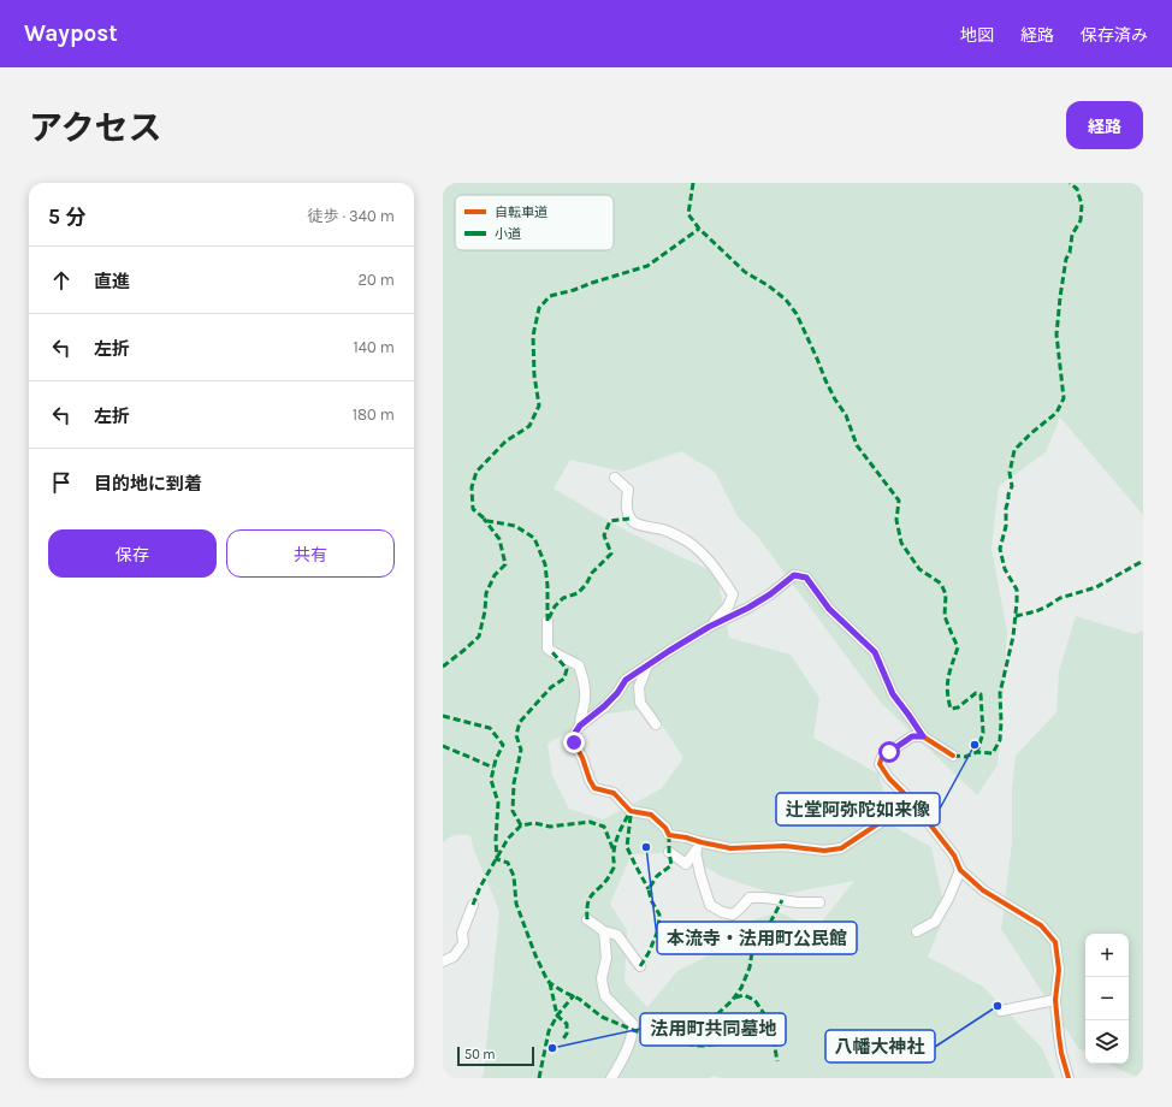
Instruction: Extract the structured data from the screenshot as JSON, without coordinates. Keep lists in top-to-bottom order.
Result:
{
  "places": [
    "辻堂阿弥陀如来像",
    "本流寺・法用町公民館",
    "八幡大神社",
    "法用町共同墓地"
  ],
  "legend": ["自転車道", "小道"],
  "scale_bar": "50 m",
  "page": {
    "header": "Waypost",
    "nav": ["地図", "経路", "保存済み"],
    "title": "アクセス",
    "buttons": [
      "経路",
      ["保存", "共有"]
    ],
    "heading": ["5 分", "徒歩 · 340 m"],
    "list": [
      ["直進", "20 m"],
      ["左折", "140 m"],
      ["左折", "180 m"],
      "目的地に到着"
    ],
    "map_buttons": ["+", "−"],
    "scale": "50 m"
  }
}
